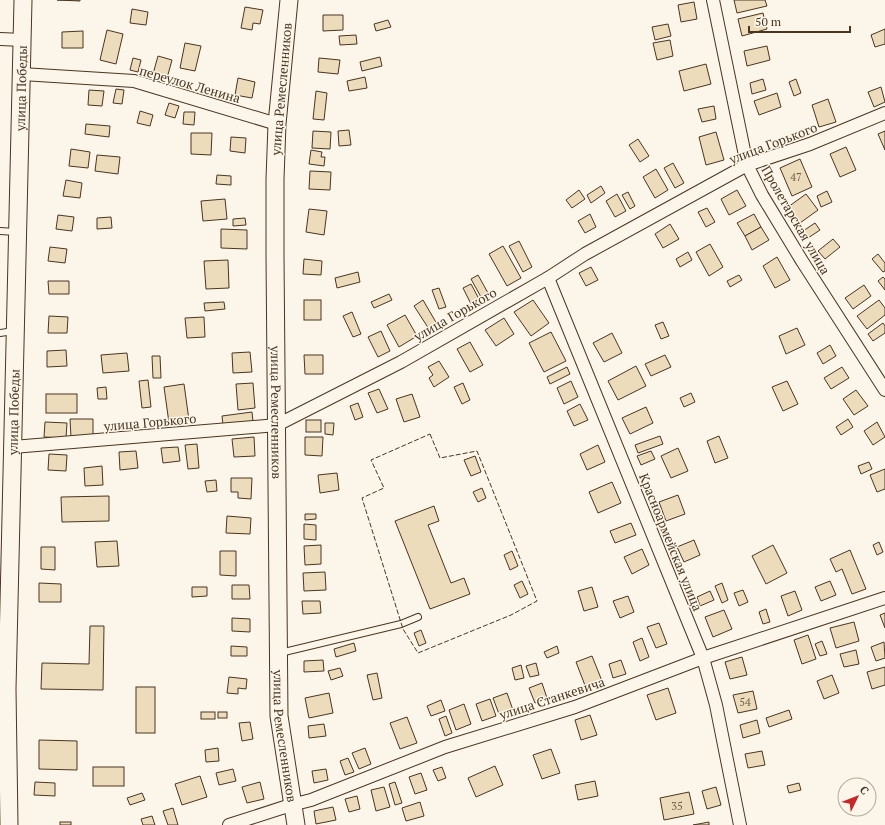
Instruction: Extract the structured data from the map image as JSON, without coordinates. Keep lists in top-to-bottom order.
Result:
{
  "streets": {
    "street": [
      "переулок Ленина",
      "улица Победы",
      "улица Ремесленников",
      "улица Горького",
      "Пролетарская улица",
      "Красноармейская улица",
      "улица Станкевича"
    ]
  },
  "crossings": [
    ["переулок Ленина", "улица Победы"],
    ["переулок Ленина", "улица Ремесленников"],
    ["улица Победы", "улица Горького"],
    ["улица Ремесленников", "улица Горького"],
    ["улица Ремесленников", "улица Станкевича"],
    ["улица Горького", "Пролетарская улица"],
    ["улица Горького", "Красноармейская улица"],
    ["Красноармейская улица", "улица Станкевича"]
  ],
  "house_numbers": ["47", "54", "35"],
  "scale_bar": "50 m",
  "north": "top right"
}
